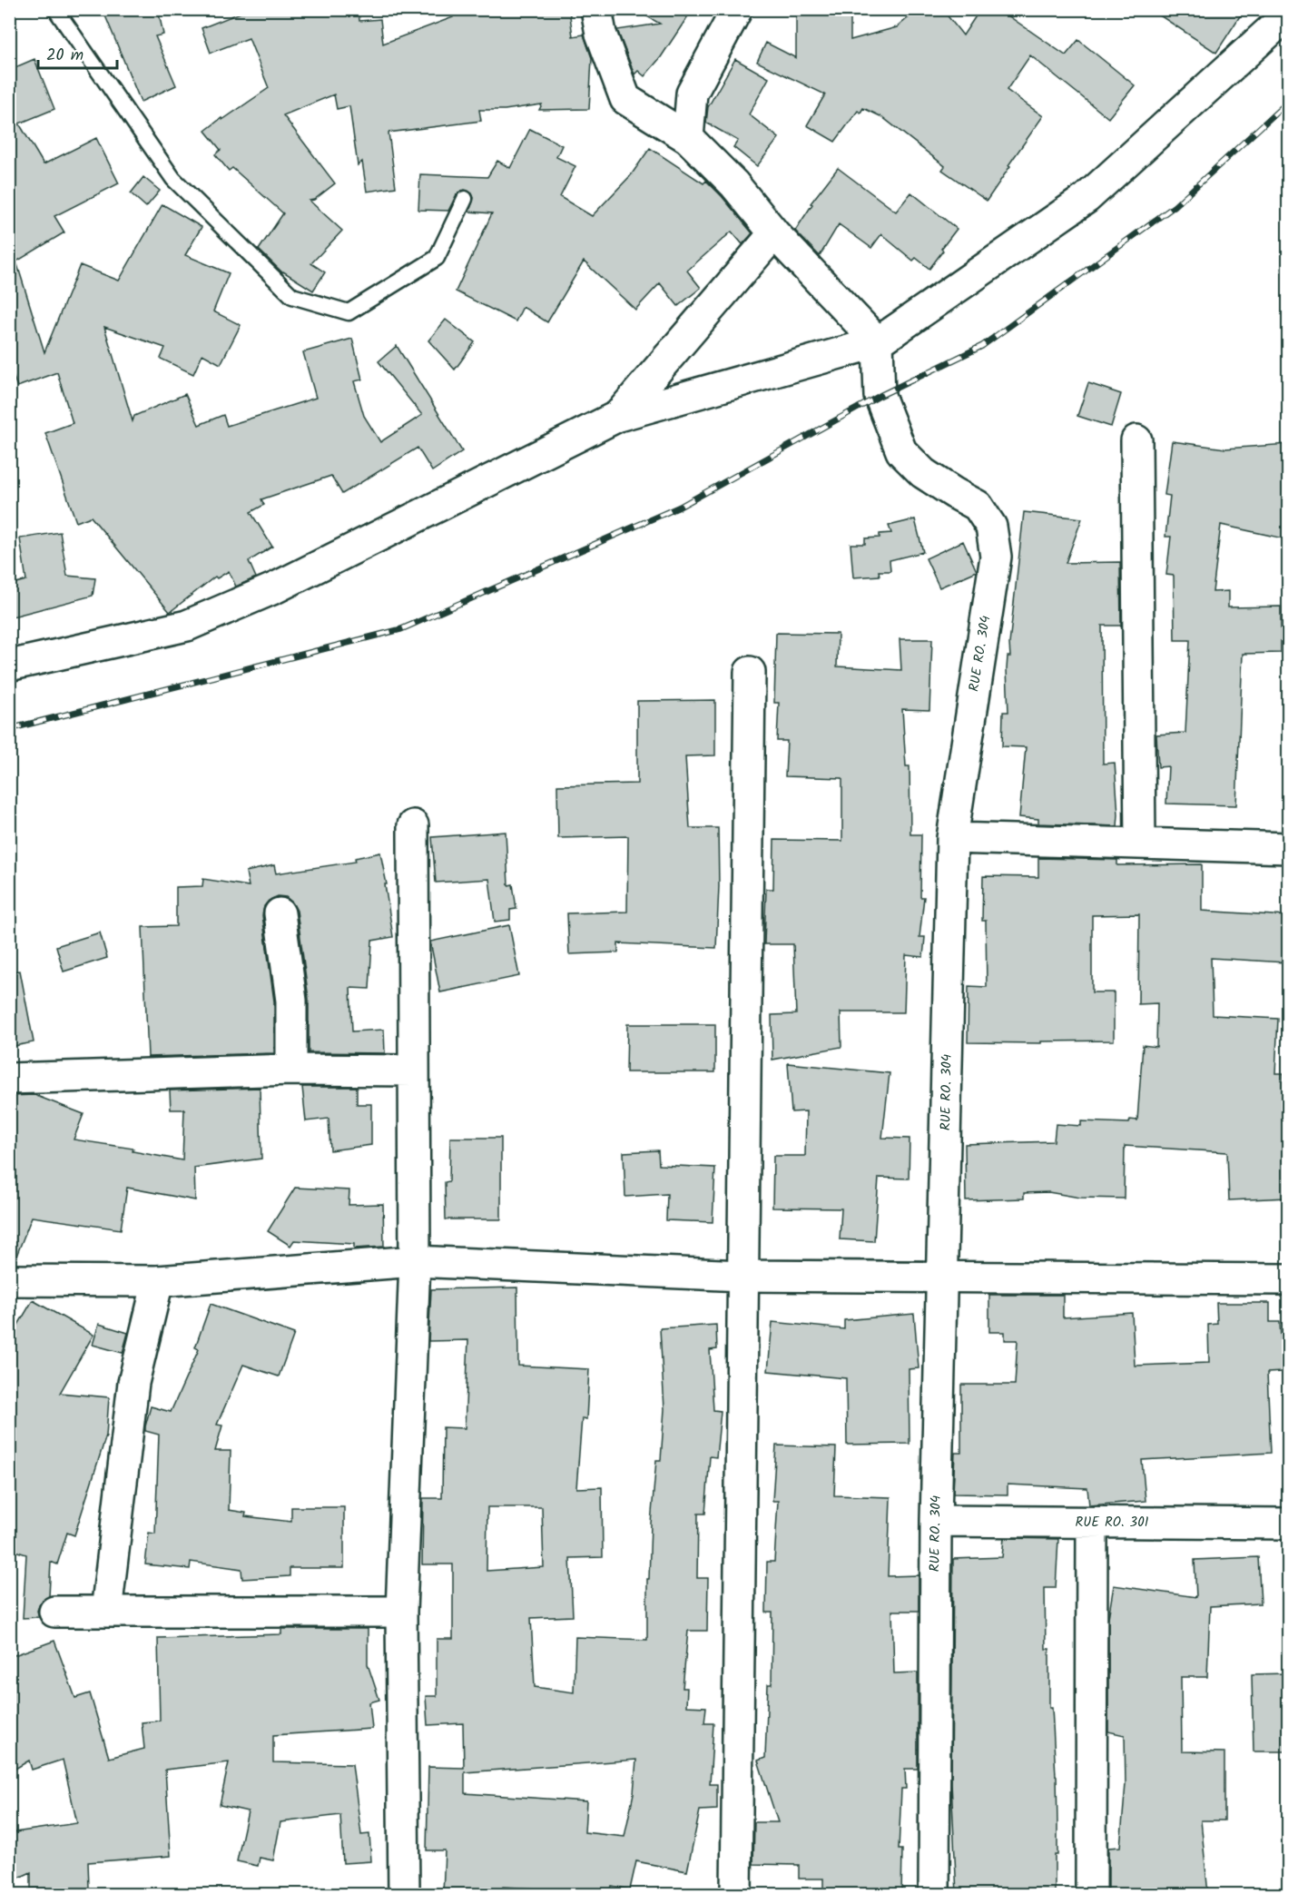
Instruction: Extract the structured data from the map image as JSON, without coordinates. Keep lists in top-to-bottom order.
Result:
{
  "streets": {
    "street": ["RUE RO. 304", "RUE RO. 301"]
  },
  "crossings": [
    ["RUE RO. 304", "RUE RO. 301"]
  ],
  "scale_bar": "20 m"
}
